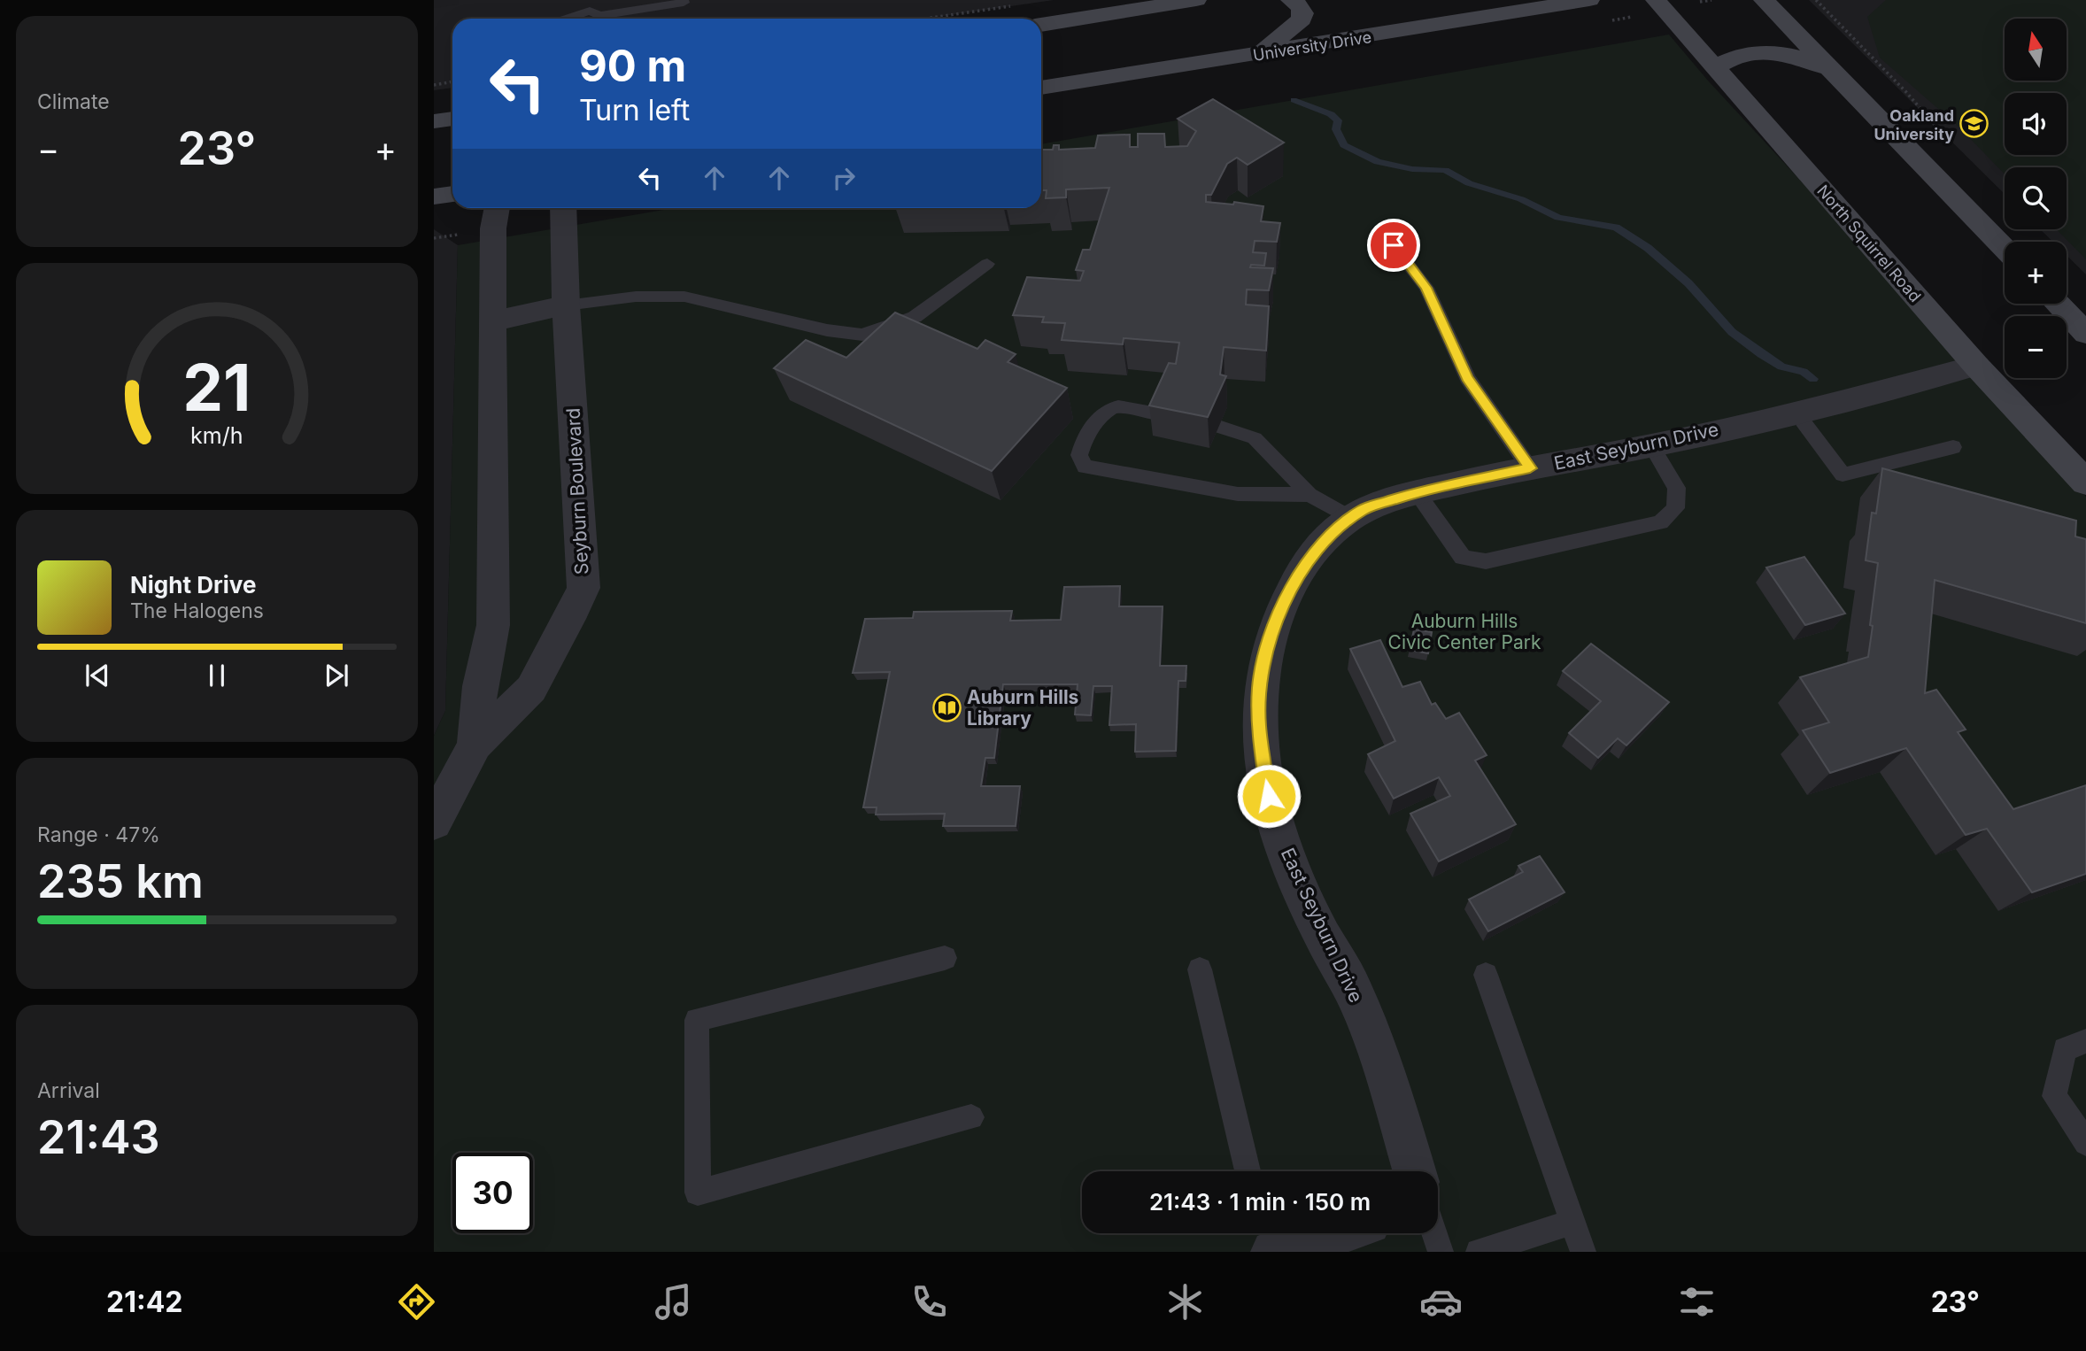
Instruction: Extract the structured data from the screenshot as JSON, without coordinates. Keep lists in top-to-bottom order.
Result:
{
  "streets": {
    "main road": ["University Drive", "North Squirrel Road"],
    "street": ["East Seyburn Drive", "Seyburn Boulevard"]
  },
  "crossings": [
    ["North Squirrel Road", "East Seyburn Drive"]
  ],
  "parks": ["Auburn Hills Civic Center Park"],
  "places": {
    "school or university": ["Oakland University"],
    "library": ["Auburn Hills Library"]
  },
  "north": "top",
  "page": {
    "tile": [
      "Climate",
      ["Range · 47%", "235 km"],
      ["Arrival", "21:43"]
    ],
    "map_buttons": ["+", "−"],
    "turn": ["90 m", "Turn left"],
    "heat": ["−", "23°", "+"],
    "song": ["Night Drive", "The Halogens"],
    "limit": "30",
    "trip": "21:43 · 1 min · 150 m",
    "tabs": ["21:42", "23°"],
    "gauge": ["21", "km/h"]
  }
}
